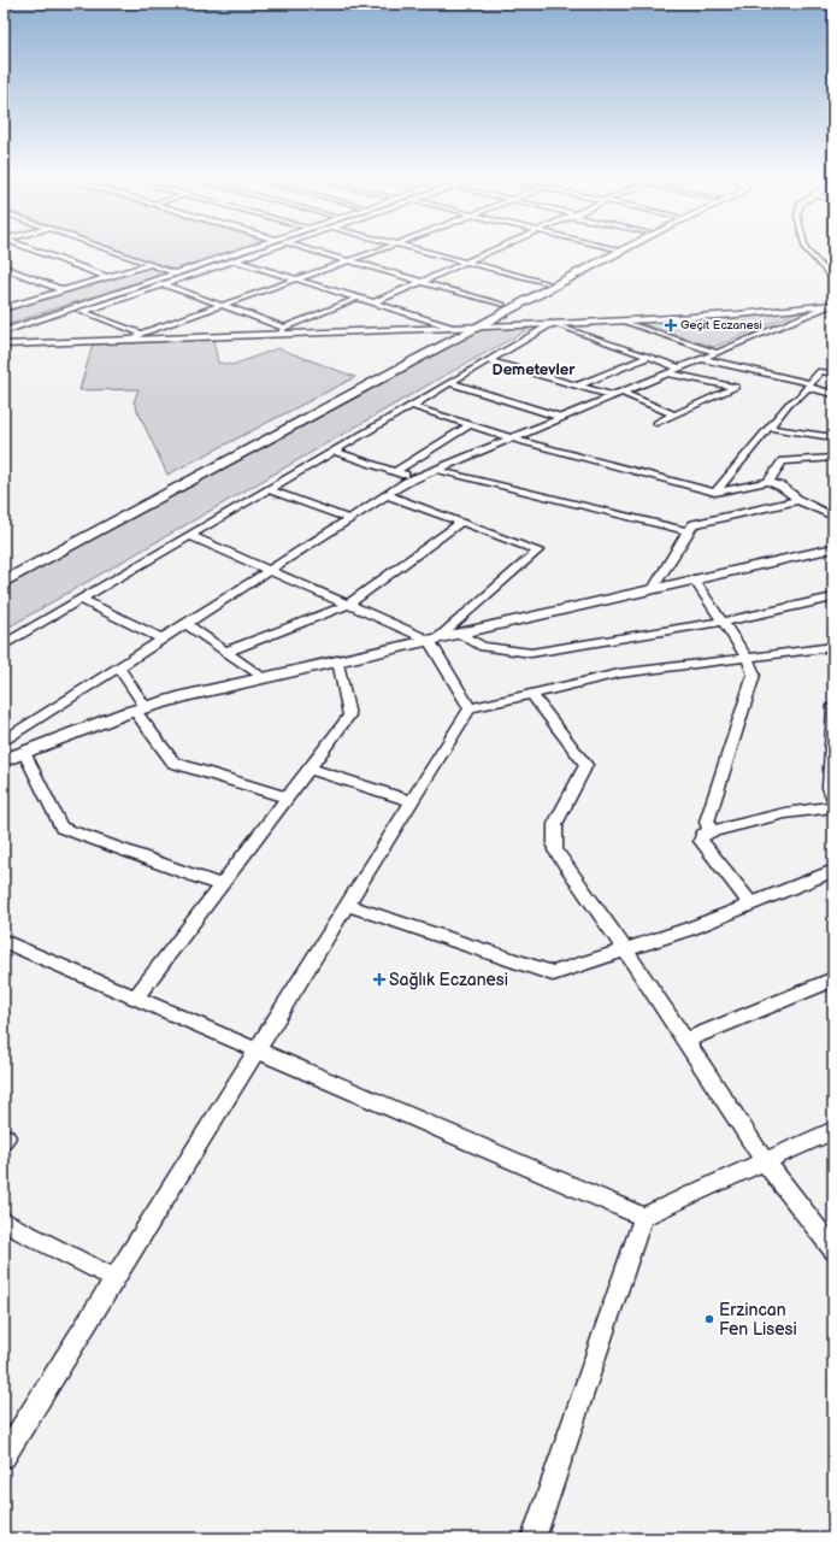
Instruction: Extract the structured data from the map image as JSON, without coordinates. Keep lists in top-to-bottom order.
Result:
{
  "districts": ["Demetevler"],
  "places": {
    "health": ["Geçit Eczanesi", "Sağlık Eczanesi"],
    "other": ["Erzincan Fen Lisesi"]
  }
}
